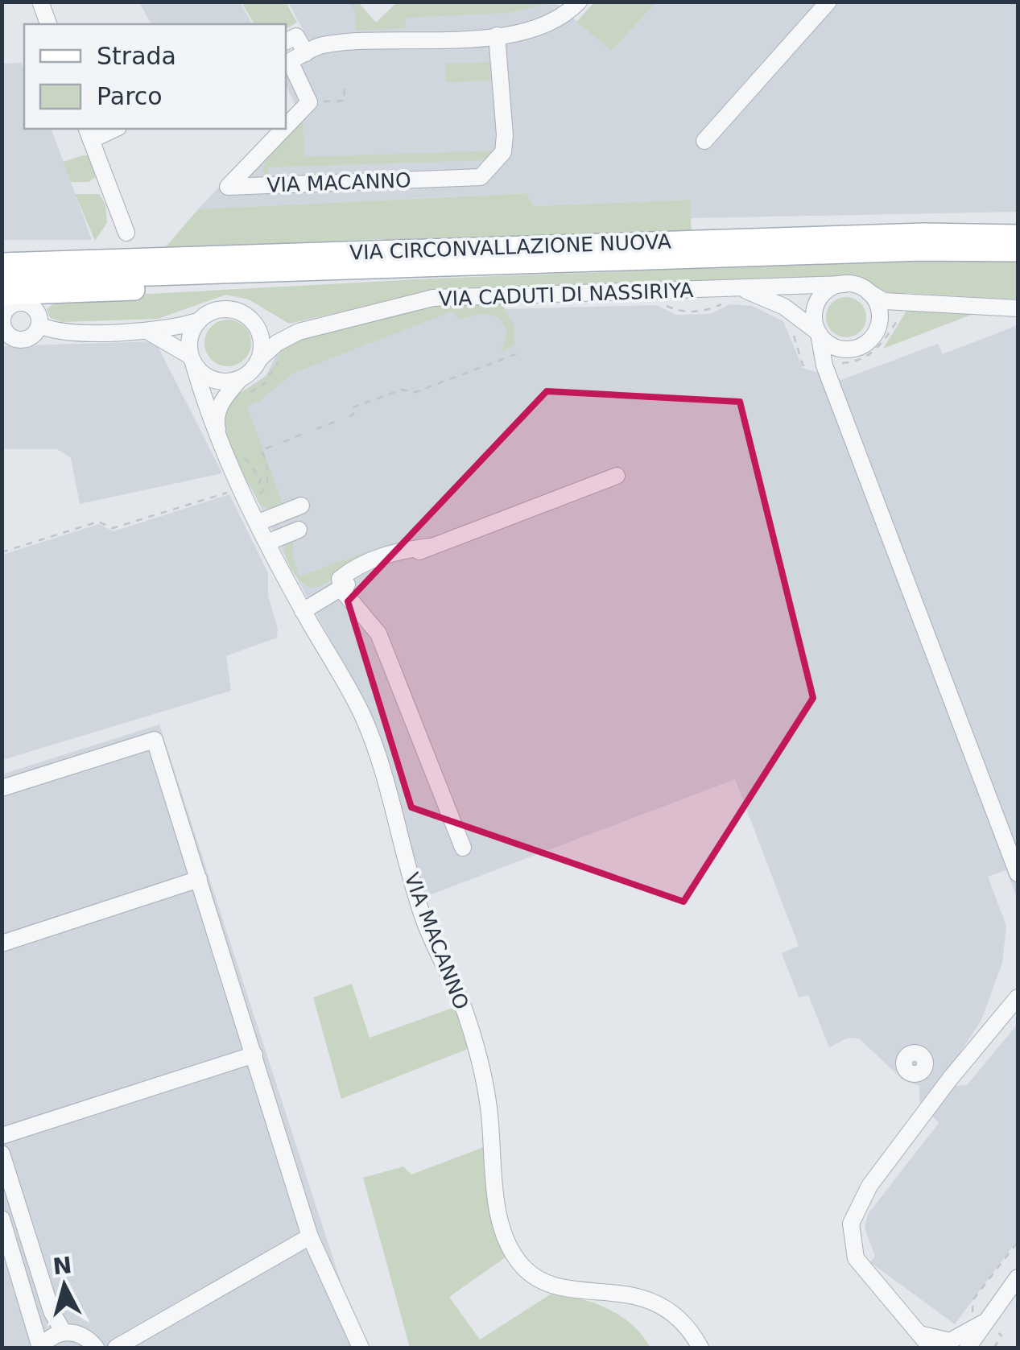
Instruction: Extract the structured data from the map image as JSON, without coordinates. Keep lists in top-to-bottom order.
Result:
{
  "streets": {
    "main road": ["VIA CIRCONVALLAZIONE NUOVA"],
    "street": ["VIA MACANNO", "VIA CADUTI DI NASSIRIYA"]
  },
  "crossings": [
    ["VIA MACANNO", "VIA CADUTI DI NASSIRIYA"]
  ],
  "legend": ["Strada", "Parco"],
  "north": "top"
}
